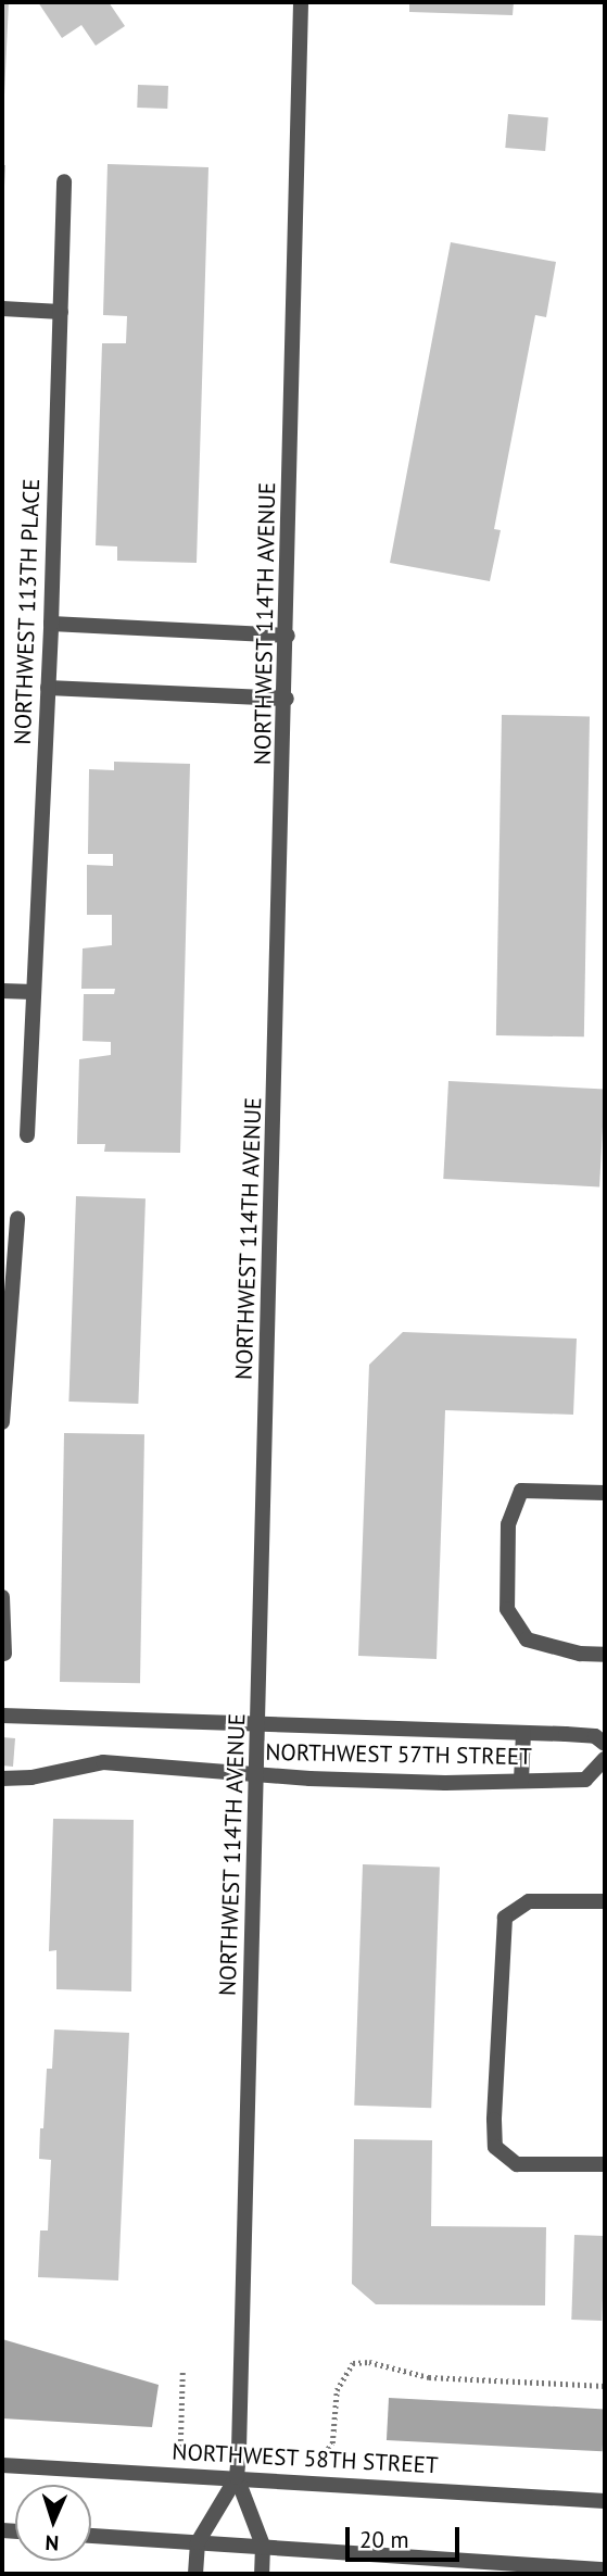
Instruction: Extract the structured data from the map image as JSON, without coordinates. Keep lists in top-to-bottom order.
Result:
{
  "streets": {
    "street": [
      "NORTHWEST 113TH PLACE",
      "NORTHWEST 114TH AVENUE",
      "NORTHWEST 57TH STREET",
      "NORTHWEST 58TH STREET"
    ]
  },
  "crossings": [
    ["NORTHWEST 114TH AVENUE", "NORTHWEST 57TH STREET"],
    ["NORTHWEST 114TH AVENUE", "NORTHWEST 58TH STREET"]
  ],
  "scale_bar": "20 m",
  "north": "bottom"
}
